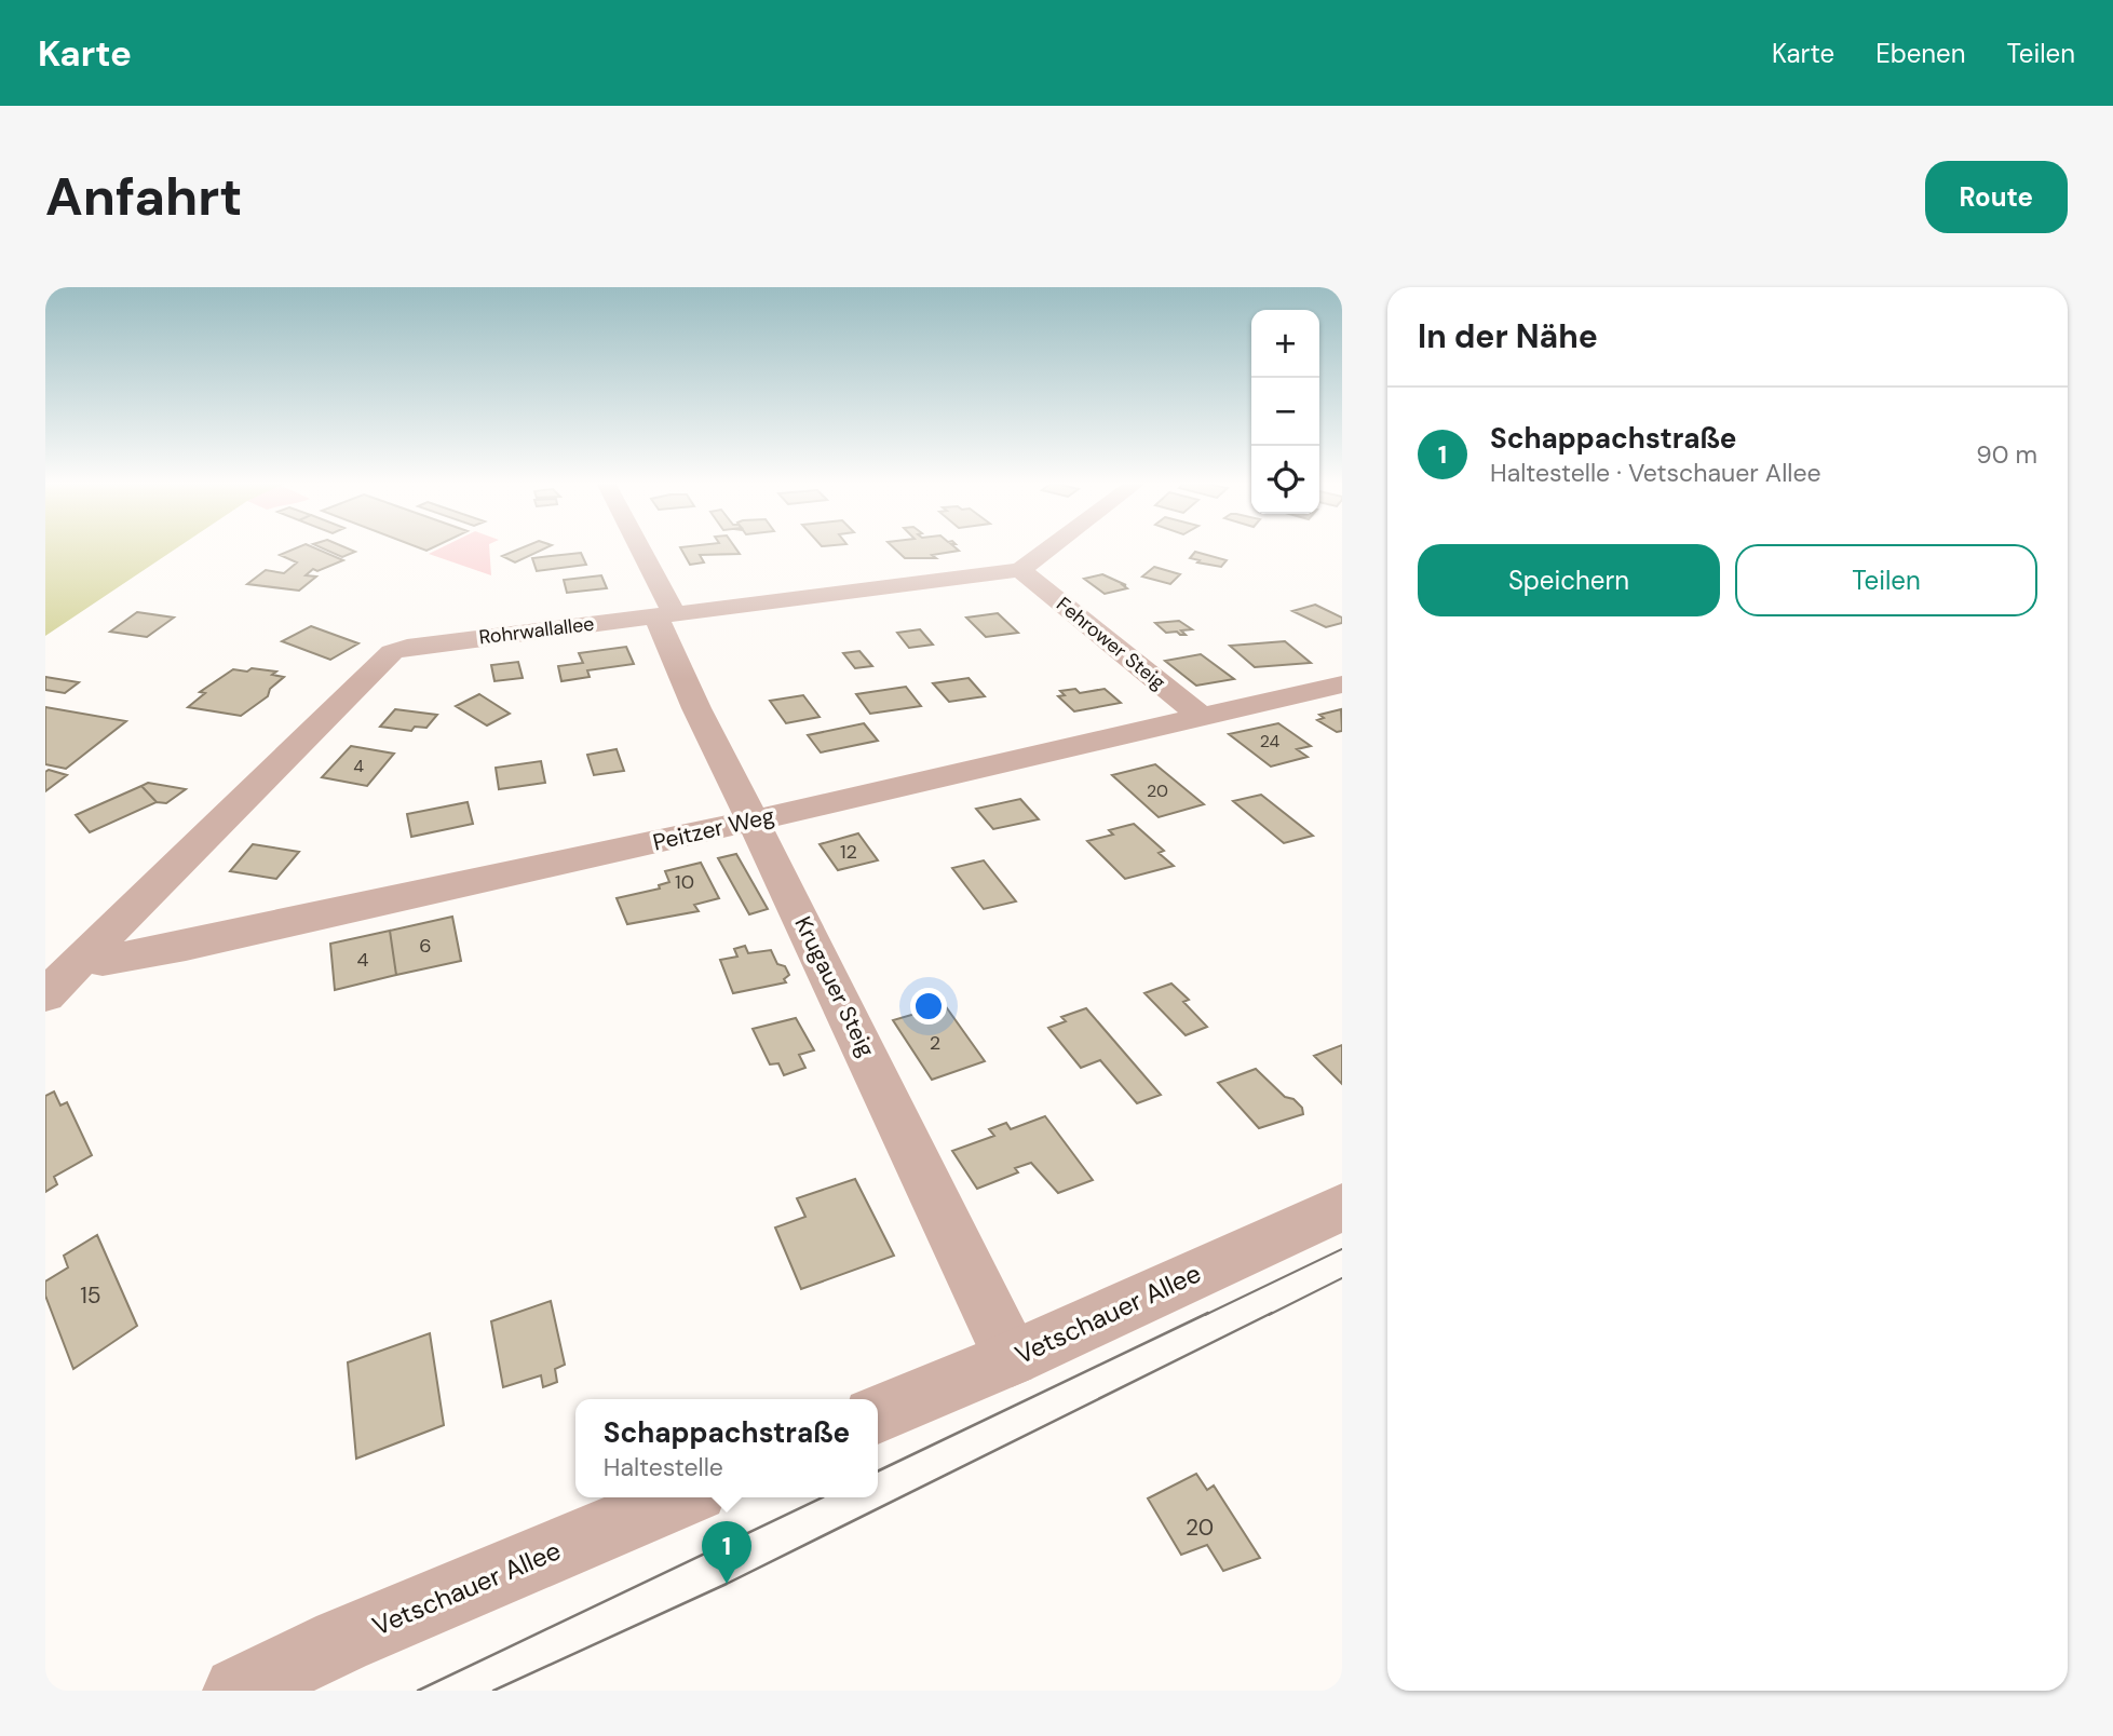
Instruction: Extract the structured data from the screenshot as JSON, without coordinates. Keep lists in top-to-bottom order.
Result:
{
  "streets": {
    "street": [
      "Rohrwallallee",
      "Fehrower Steig",
      "Peitzer Weg",
      "Krugauer Steig",
      "Vetschauer Allee"
    ]
  },
  "crossings": [
    ["Rohrwallallee", "Fehrower Steig"],
    ["Rohrwallallee", "Peitzer Weg"],
    ["Rohrwallallee", "Krugauer Steig"],
    ["Fehrower Steig", "Peitzer Weg"],
    ["Peitzer Weg", "Krugauer Steig"],
    ["Krugauer Steig", "Vetschauer Allee"]
  ],
  "house_numbers": [
    "24",
    "4",
    "20",
    "12",
    "10",
    "6",
    "4",
    "2",
    "15",
    "20"
  ],
  "page": {
    "header": "Karte",
    "nav": ["Karte", "Ebenen", "Teilen"],
    "buttons": [
      "Route",
      ["Speichern", "Teilen"]
    ],
    "title": "Anfahrt",
    "heading": "In der Nähe",
    "map_buttons": ["+", "−"],
    "list": [
      {
        "mark": "1",
        "name": "Schappachstraße",
        "note": "Haltestelle · Vetschauer Allee",
        "value": "90 m"
      }
    ],
    "popup": ["Schappachstraße", "Haltestelle"],
    "pins": "1"
  }
}
